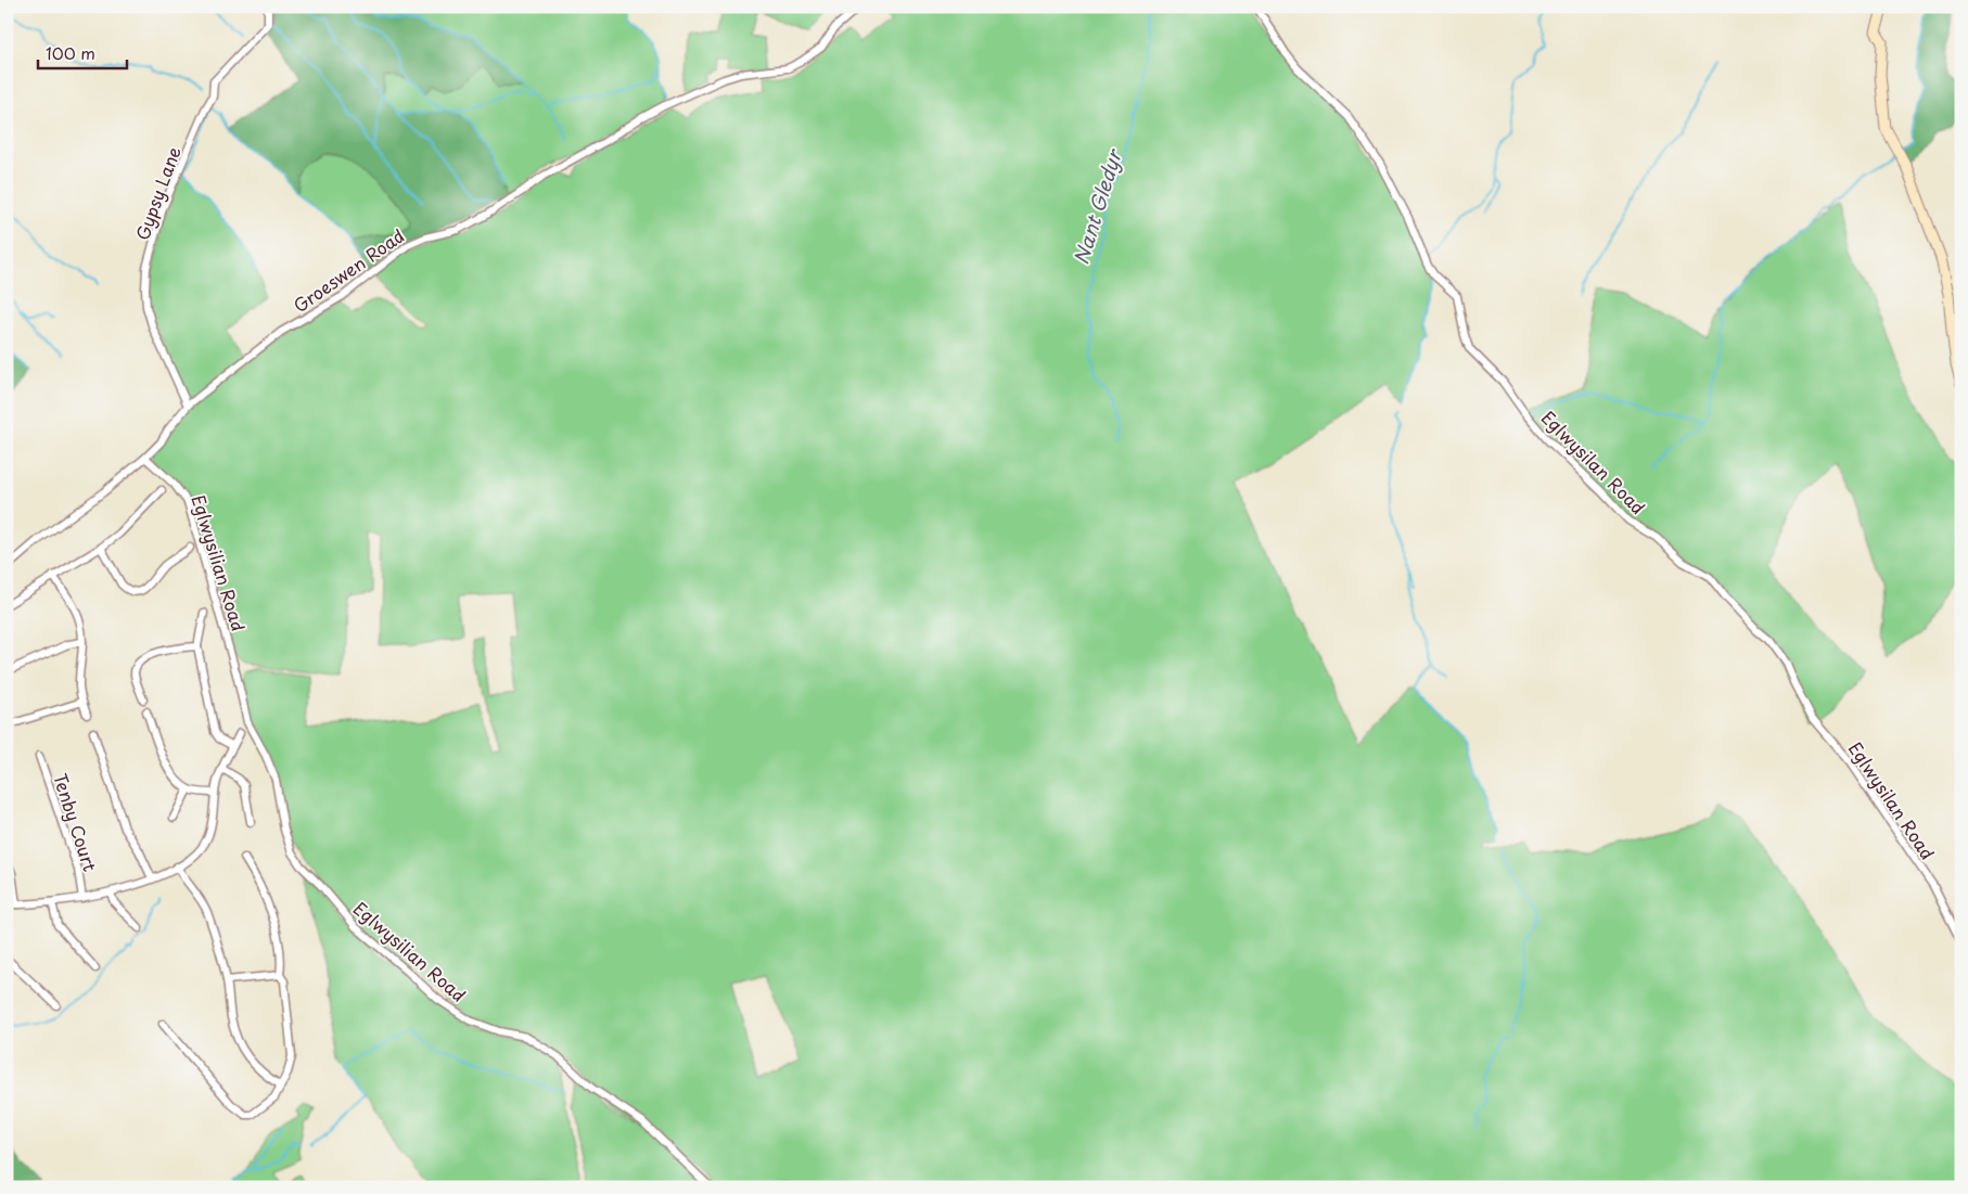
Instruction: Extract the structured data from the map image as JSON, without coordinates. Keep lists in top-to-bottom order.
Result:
{
  "streets": {
    "street": [
      "Gypsy Lane",
      "Groeswen Road",
      "Eglwysilan Road",
      "Eglwysilian Road",
      "Tenby Court"
    ]
  },
  "crossings": [
    ["Gypsy Lane", "Groeswen Road"],
    ["Groeswen Road", "Eglwysilian Road"]
  ],
  "water": ["Nant Gledyr"],
  "scale_bar": "100 m"
}
